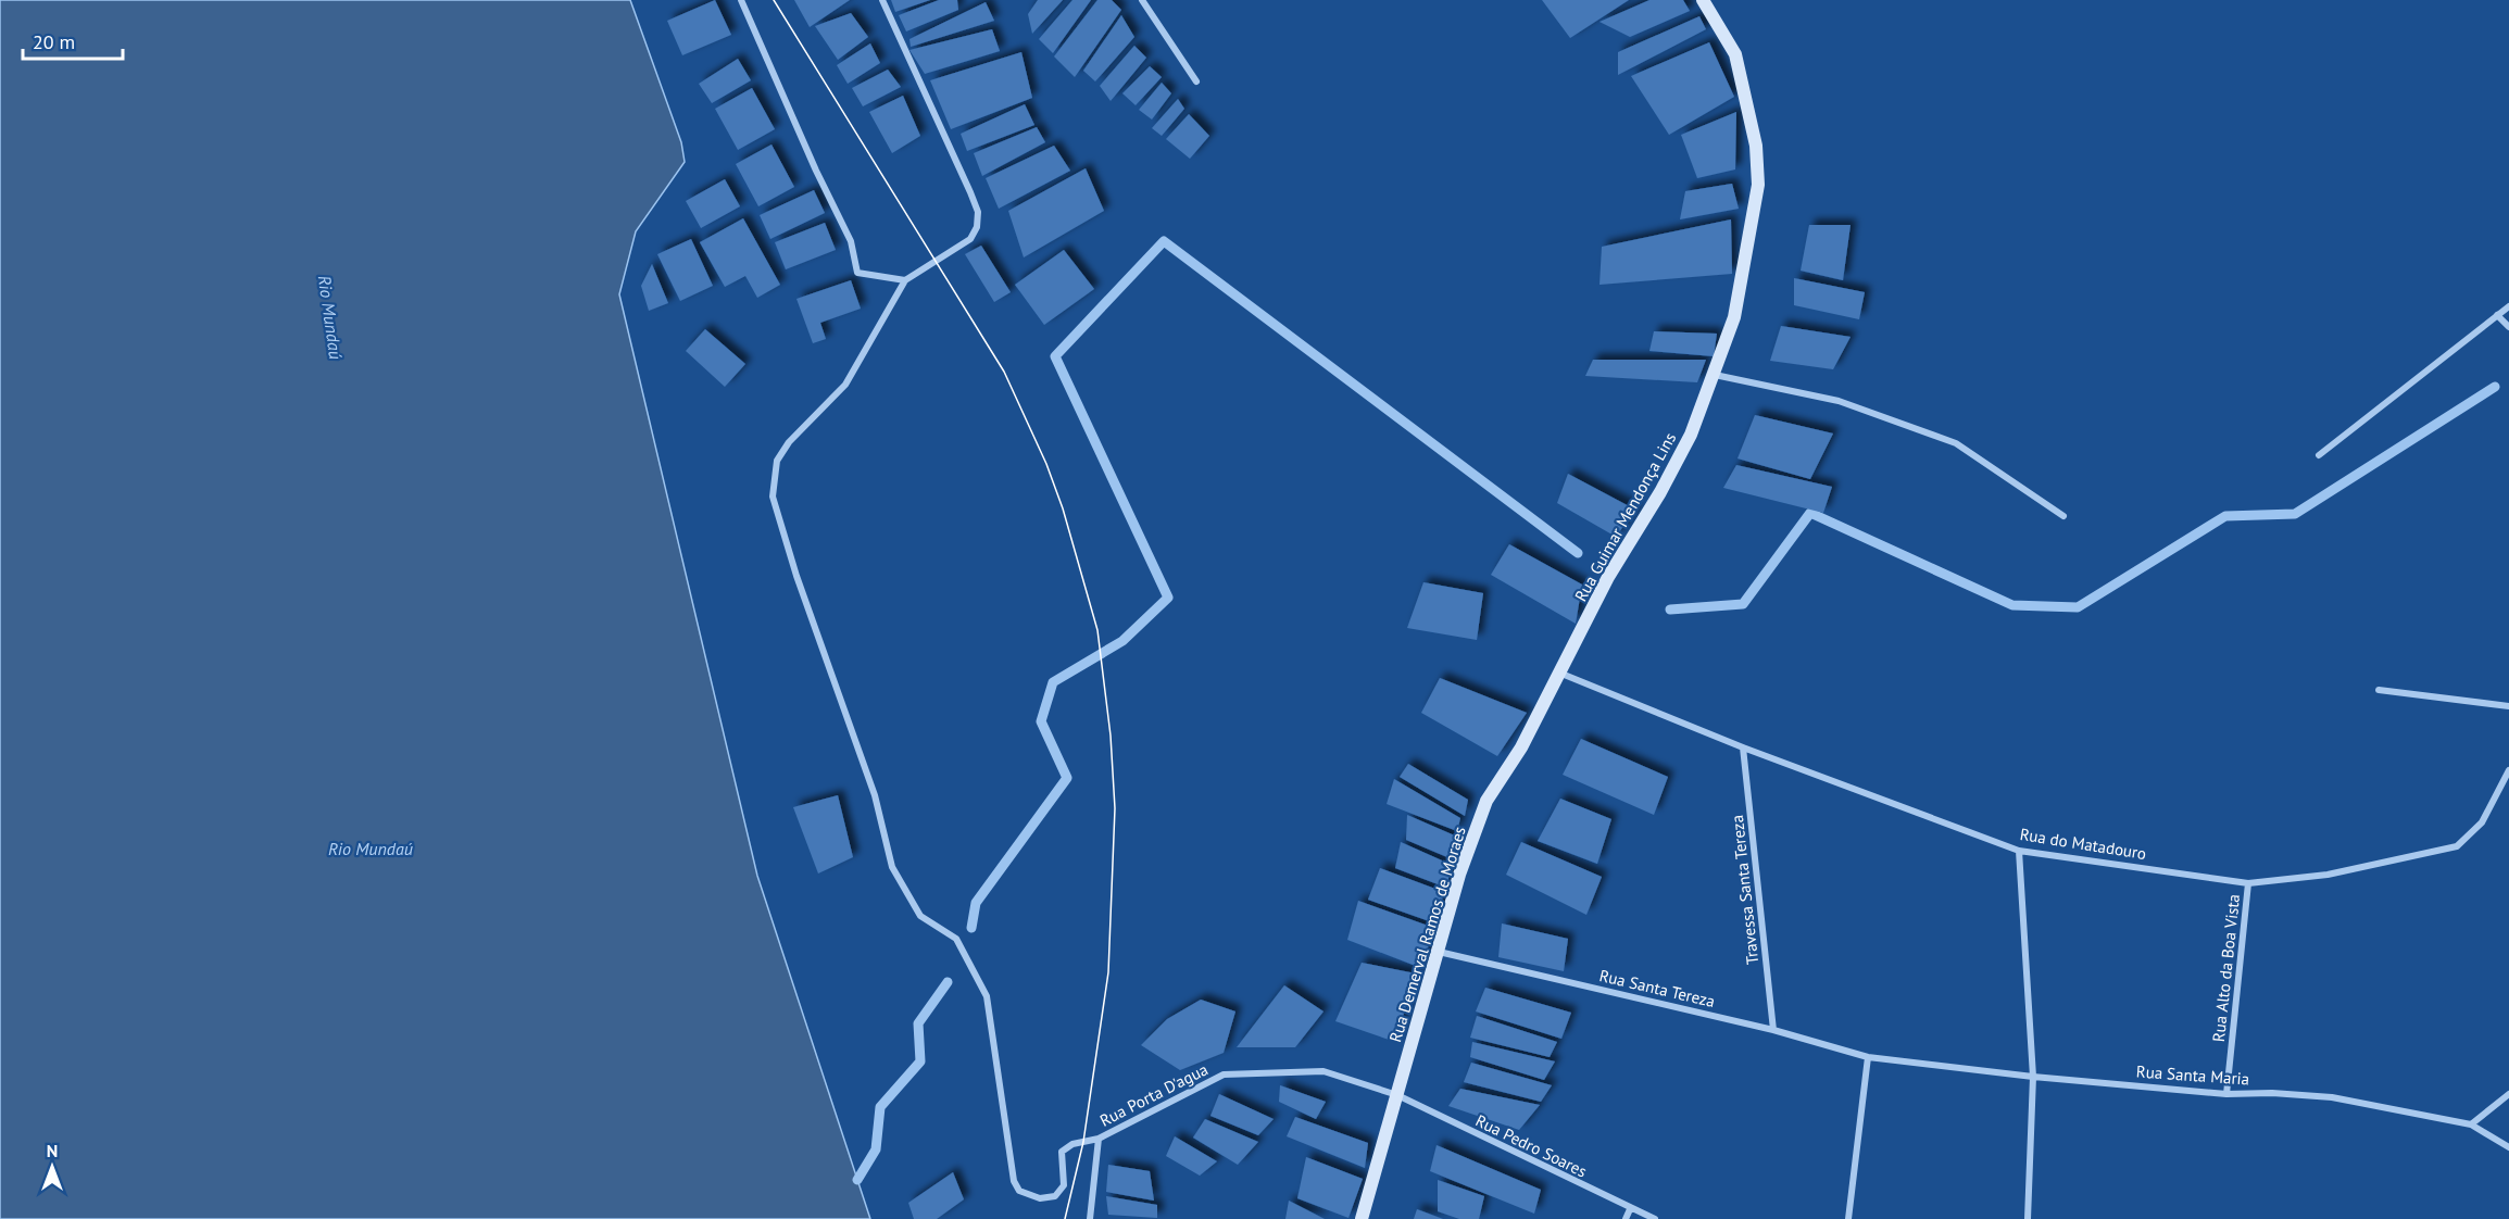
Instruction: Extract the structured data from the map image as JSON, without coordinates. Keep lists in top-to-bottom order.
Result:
{
  "streets": {
    "street": [
      "Rua Guimar Mendonça Lins",
      "Rua do Matadouro",
      "Travessa Santa Tereza",
      "Rua Demerval Ramos de Moraes",
      "Rua Alto da Boa Vista",
      "Rua Santa Tereza",
      "Rua Santa Maria",
      "Rua Porta D'agua",
      "Rua Pedro Soares"
    ]
  },
  "crossings": [
    ["Rua Guimar Mendonça Lins", "Rua do Matadouro"],
    ["Rua Guimar Mendonça Lins", "Rua Demerval Ramos de Moraes"],
    ["Rua do Matadouro", "Travessa Santa Tereza"],
    ["Rua do Matadouro", "Rua Demerval Ramos de Moraes"],
    ["Rua do Matadouro", "Rua Alto da Boa Vista"],
    ["Travessa Santa Tereza", "Rua Santa Tereza"],
    ["Rua Demerval Ramos de Moraes", "Rua Santa Tereza"],
    ["Rua Demerval Ramos de Moraes", "Rua Pedro Soares"],
    ["Rua Alto da Boa Vista", "Rua Santa Maria"],
    ["Rua Santa Tereza", "Rua Santa Maria"],
    ["Rua Porta D'agua", "Rua Pedro Soares"]
  ],
  "water": ["Rio Mundaú"],
  "scale_bar": "20 m",
  "north": "top"
}
